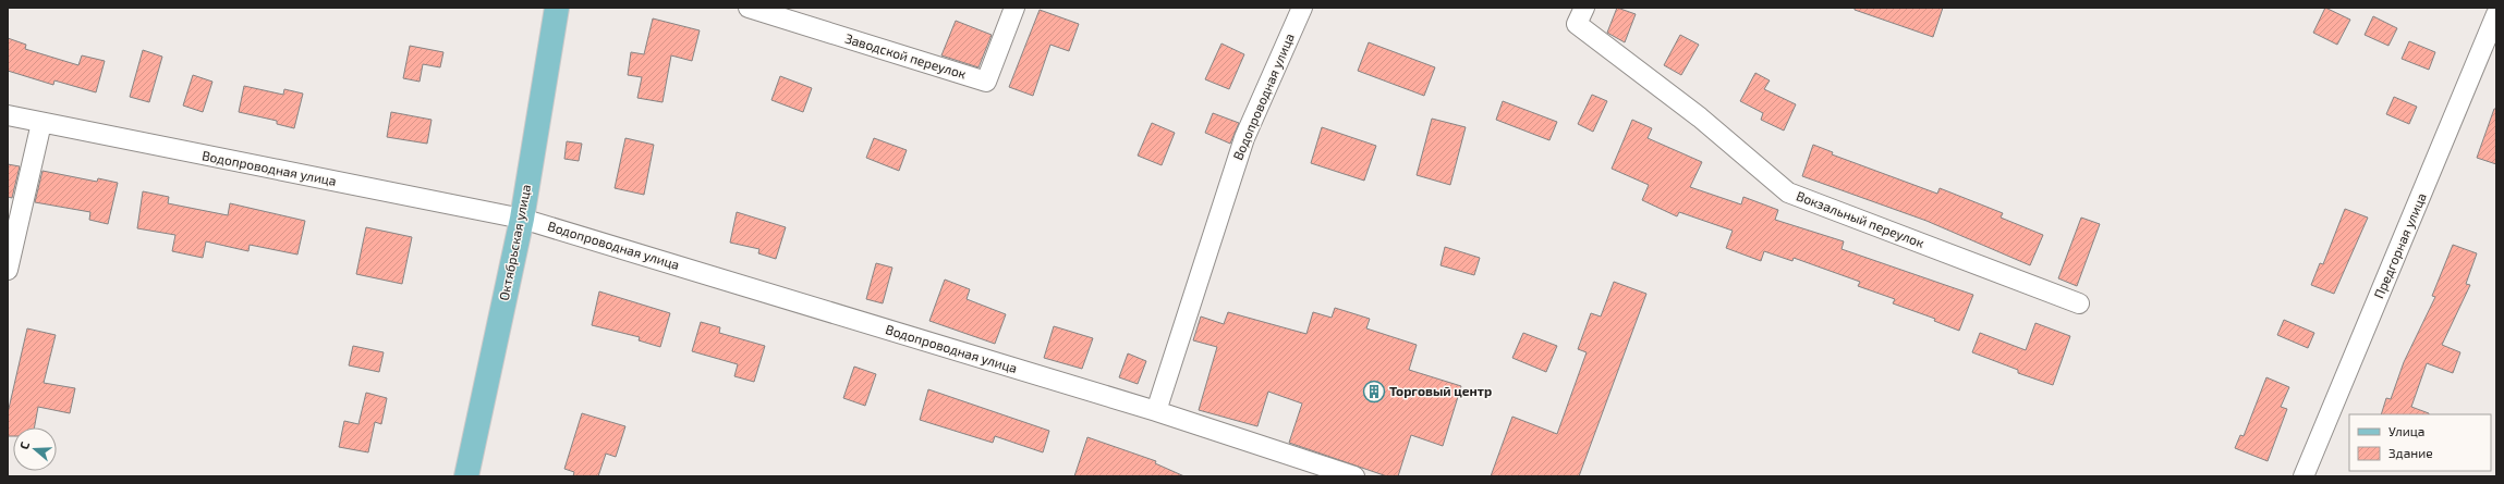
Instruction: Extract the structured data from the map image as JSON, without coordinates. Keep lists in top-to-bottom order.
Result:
{
  "streets": {
    "main road": ["Октябрьская улица"],
    "street": [
      "Заводской переулок",
      "Водопроводная улица",
      "Вокзальный переулок",
      "Предгорная улица"
    ]
  },
  "crossings": [
    ["Водопроводная улица", "Октябрьская улица"]
  ],
  "places": {
    "building": ["Торговый центр"]
  },
  "legend": ["Улица", "Здание"],
  "north": "left"
}
